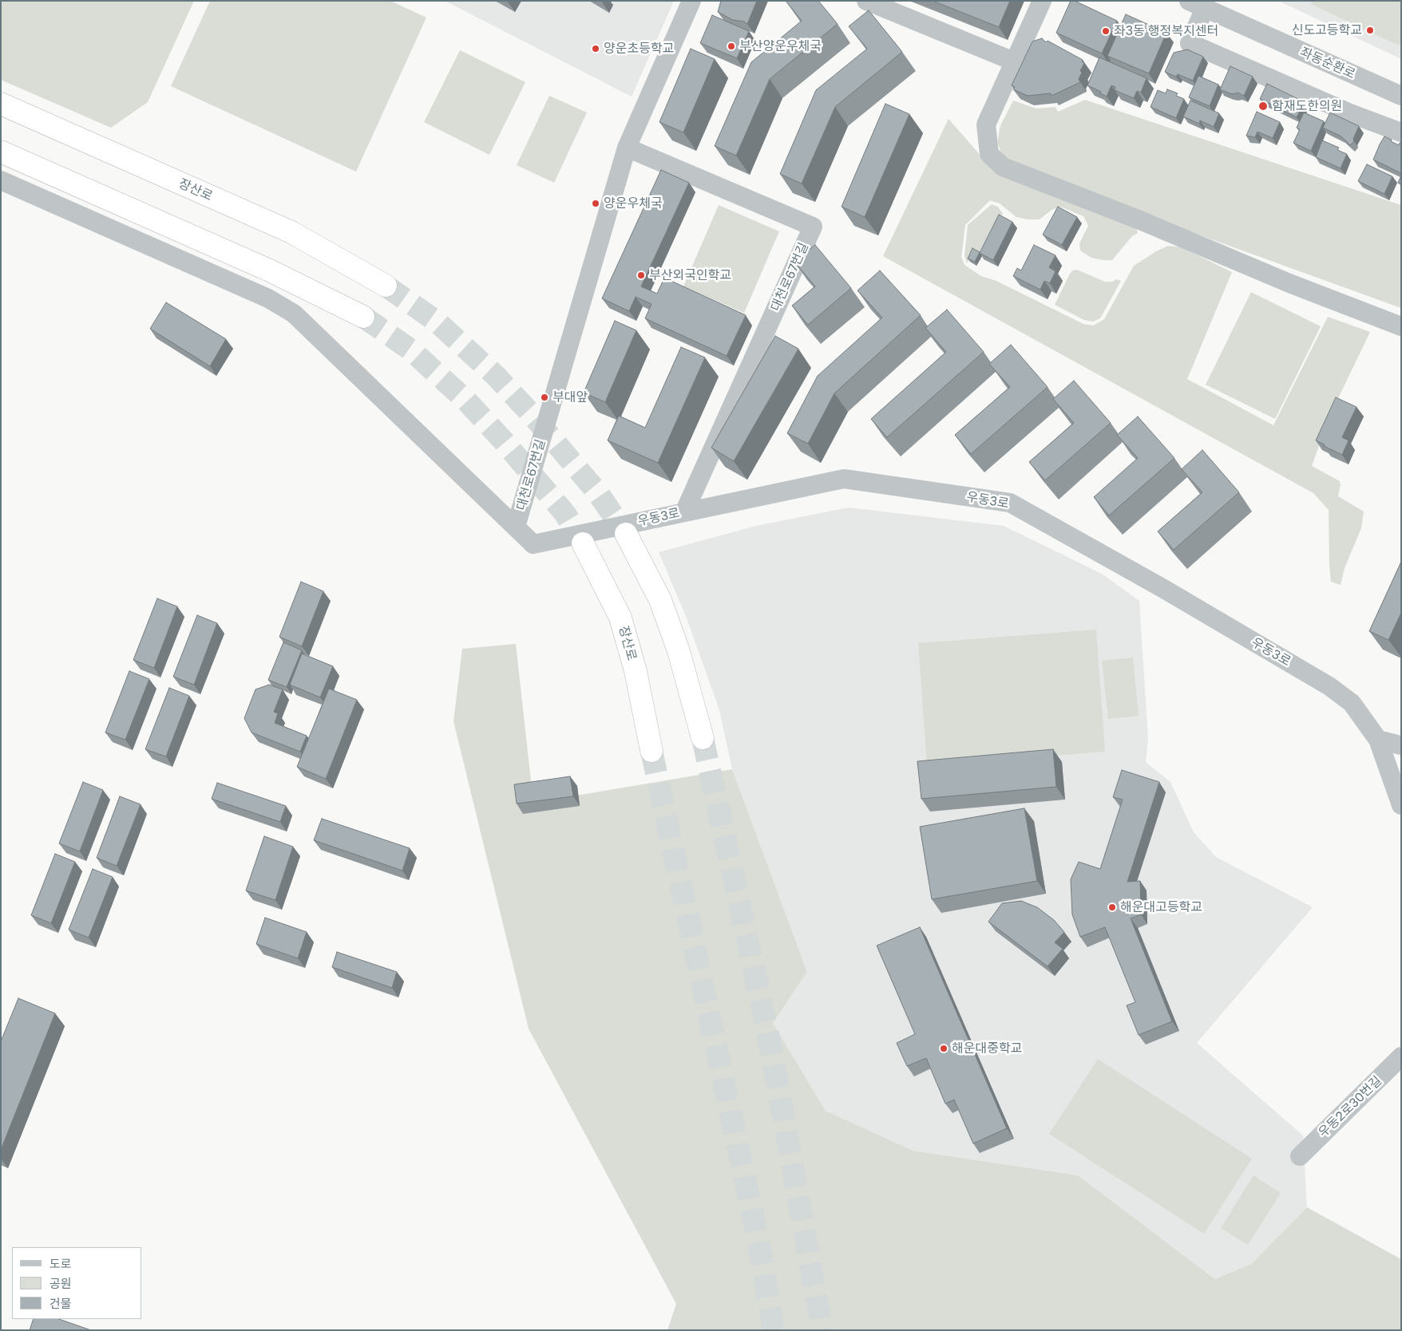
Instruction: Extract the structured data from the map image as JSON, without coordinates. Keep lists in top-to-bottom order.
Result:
{
  "streets": {
    "highway": ["장산로"],
    "street": [
      "좌동순환로",
      "대천로67번길",
      "우동3로",
      "우동2로30번길"
    ]
  },
  "crossings": [
    ["대천로67번길", "우동3로"]
  ],
  "places": [
    "신도고등학교",
    "좌3동 행정복지센터",
    "부산양운우체국",
    "양운초등학교",
    "함재도한의원",
    "양운우체국",
    "부산외국인학교",
    "부대앞",
    "해운대고등학교",
    "해운대중학교"
  ],
  "legend": ["도로", "공원", "건물"]
}
